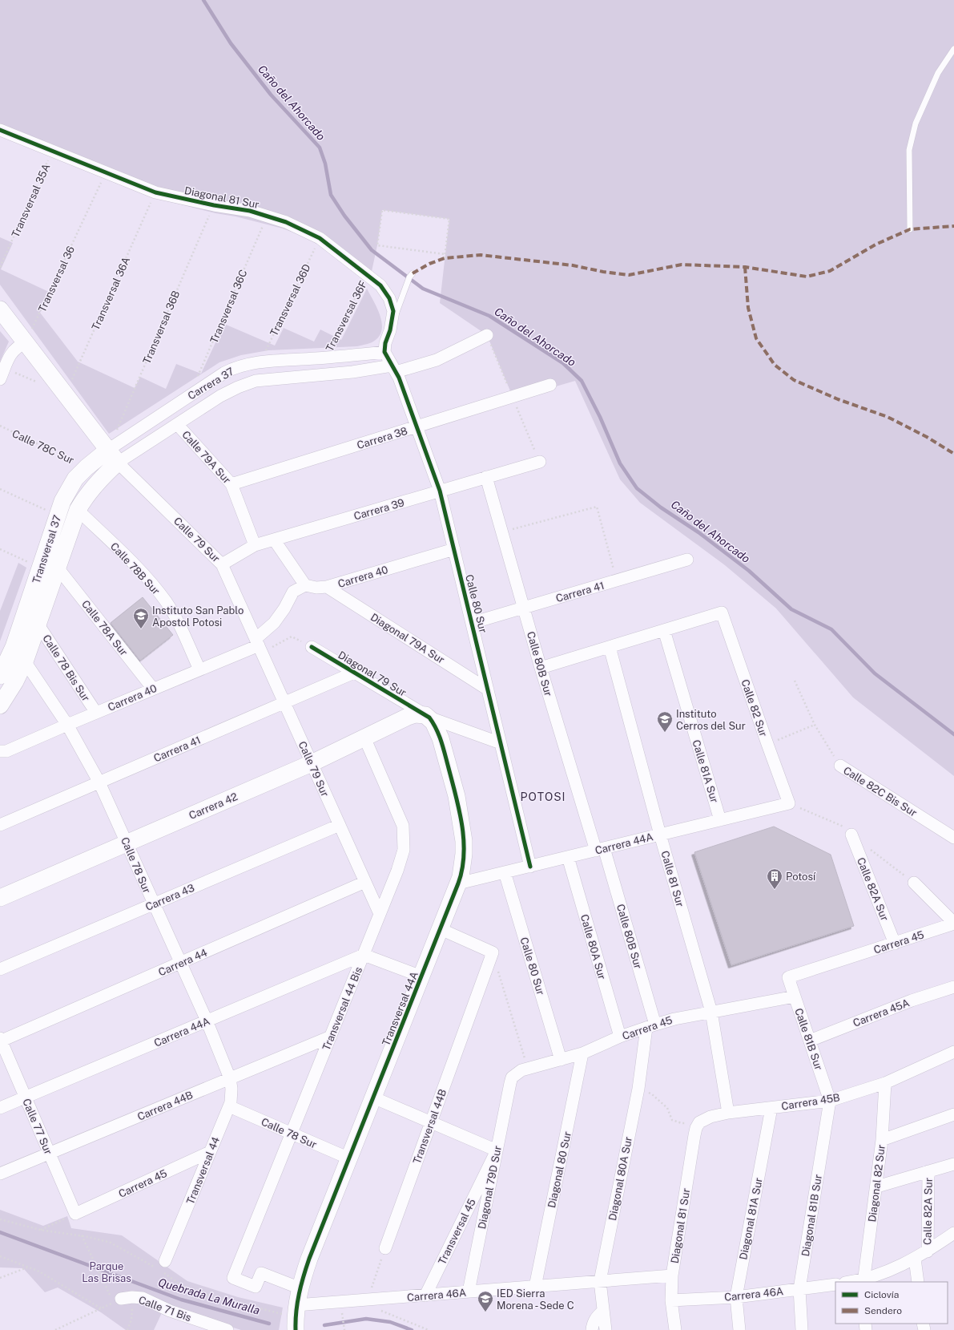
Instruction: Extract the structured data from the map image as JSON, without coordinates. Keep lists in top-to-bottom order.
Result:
{
  "streets": {
    "street": [
      "Diagonal 81 Sur",
      "Carrera 37",
      "Carrera 38",
      "Calle 79A Sur",
      "Carrera 39",
      "Calle 79 Sur",
      "Transversal 37",
      "Calle 78B Sur",
      "Carrera 40",
      "Carrera 41",
      "Calle 80 Sur",
      "Calle 78A Sur",
      "Diagonal 79A Sur",
      "Calle 80B Sur",
      "Calle 78 Bis Sur",
      "Diagonal 79 Sur",
      "Calle 82 Sur",
      "Calle 81A Sur",
      "Calle 82C Bis Sur",
      "Carrera 42",
      "Carrera 44A",
      "Calle 78 Sur",
      "Calle 81 Sur",
      "Calle 82A Sur",
      "Carrera 43",
      "Carrera 45",
      "Calle 80A Sur",
      "Carrera 44",
      "Transversal 44 Bis",
      "Transversal 44A",
      "Carrera 45A",
      "Calle 81B Sur",
      "Carrera 45B",
      "Carrera 44B",
      "Calle 77 Sur",
      "Transversal 44B",
      "Diagonal 80 Sur",
      "Transversal 44",
      "Diagonal 80A Sur",
      "Diagonal 82 Sur",
      "Diagonal 79D Sur",
      "Diagonal 81B Sur",
      "Diagonal 81A Sur",
      "Transversal 45",
      "Carrera 46A",
      "Calle 71 Bis"
    ],
    "path": [
      "Transversal 35A",
      "Transversal 36",
      "Transversal 36A",
      "Transversal 36D",
      "Transversal 36C",
      "Transversal 36B",
      "Calle 78C Sur"
    ],
    "cycle path": ["Transversal 36F"]
  },
  "crossings": [
    ["Diagonal 81 Sur", "Transversal 35A"],
    ["Diagonal 81 Sur", "Transversal 36"],
    ["Diagonal 81 Sur", "Transversal 36A"],
    ["Diagonal 81 Sur", "Transversal 36D"],
    ["Diagonal 81 Sur", "Transversal 36C"],
    ["Diagonal 81 Sur", "Transversal 36F"],
    ["Diagonal 81 Sur", "Transversal 36B"],
    ["Diagonal 81 Sur", "Carrera 37"],
    ["Diagonal 81 Sur", "Calle 80 Sur"],
    ["Diagonal 81 Sur", "Carrera 45B"],
    ["Diagonal 81 Sur", "Carrera 46A"],
    ["Transversal 36", "Calle 79 Sur"],
    ["Transversal 36A", "Calle 79 Sur"],
    ["Transversal 36D", "Carrera 37"],
    ["Transversal 36C", "Carrera 37"],
    ["Transversal 36F", "Carrera 37"],
    ["Transversal 36B", "Carrera 37"],
    ["Transversal 36B", "Calle 79 Sur"],
    ["Transversal 36B", "Transversal 37"],
    ["Carrera 37", "Calle 79A Sur"],
    ["Carrera 37", "Calle 79 Sur"],
    ["Carrera 37", "Transversal 37"],
    ["Carrera 37", "Calle 80 Sur"],
    ["Carrera 38", "Calle 79A Sur"],
    ["Carrera 38", "Calle 80 Sur"],
    ["Calle 78C Sur", "Transversal 37"],
    ["Calle 79A Sur", "Carrera 39"],
    ["Carrera 39", "Calle 79 Sur"],
    ["Carrera 39", "Calle 80 Sur"],
    ["Carrera 39", "Calle 80B Sur"],
    ["Calle 79 Sur", "Transversal 37"],
    ["Calle 79 Sur", "Carrera 40"],
    ["Calle 79 Sur", "Carrera 41"],
    ["Calle 79 Sur", "Carrera 42"],
    ["Calle 79 Sur", "Carrera 43"],
    ["Calle 79 Sur", "Carrera 44"],
    ["Calle 79 Sur", "Transversal 44 Bis"],
    ["Transversal 37", "Calle 78B Sur"],
    ["Transversal 37", "Calle 78A Sur"],
    ["Transversal 37", "Calle 78 Bis Sur"],
    ["Transversal 37", "Calle 78 Sur"],
    ["Calle 78B Sur", "Carrera 40"],
    ["Carrera 40", "Calle 80 Sur"],
    ["Carrera 40", "Calle 78A Sur"],
    ["Carrera 40", "Diagonal 79A Sur"],
    ["Carrera 40", "Calle 78 Bis Sur"],
    ["Carrera 40", "Calle 78 Sur"],
    ["Carrera 41", "Calle 80 Sur"],
    ["Carrera 41", "Calle 80B Sur"],
    ["Carrera 41", "Diagonal 79 Sur"],
    ["Carrera 41", "Calle 78 Sur"],
    ["Calle 80 Sur", "Diagonal 79A Sur"],
    ["Calle 80 Sur", "Diagonal 79 Sur"],
    ["Calle 80 Sur", "Carrera 44A"],
    ["Calle 80 Sur", "Carrera 45"],
    ["Calle 80B Sur", "Carrera 44A"],
    ["Calle 80B Sur", "Carrera 45"],
    ["Calle 80B Sur", "Diagonal 80A Sur"],
    ["Diagonal 79 Sur", "Carrera 42"],
    ["Diagonal 79 Sur", "Transversal 44A"],
    ["Calle 82 Sur", "Calle 81A Sur"],
    ["Calle 82 Sur", "Carrera 44A"],
    ["Calle 81A Sur", "Carrera 44A"],
    ["Carrera 42", "Calle 78 Sur"],
    ["Carrera 42", "Transversal 44 Bis"],
    ["Carrera 42", "Transversal 44A"],
    ["Carrera 44A", "Calle 78 Sur"],
    ["Carrera 44A", "Calle 81 Sur"],
    ["Carrera 44A", "Calle 80A Sur"],
    ["Carrera 44A", "Transversal 44 Bis"],
    ["Carrera 44A", "Transversal 44A"],
    ["Carrera 44A", "Calle 77 Sur"],
    ["Calle 78 Sur", "Carrera 43"],
    ["Calle 78 Sur", "Carrera 44"],
    ["Calle 78 Sur", "Transversal 44 Bis"],
    ["Calle 78 Sur", "Transversal 44A"],
    ["Calle 78 Sur", "Carrera 44B"],
    ["Calle 78 Sur", "Transversal 44"],
    ["Calle 81 Sur", "Carrera 45"],
    ["Calle 81 Sur", "Carrera 45B"],
    ["Calle 82A Sur", "Carrera 45"],
    ["Carrera 45", "Calle 80A Sur"],
    ["Carrera 45", "Calle 81B Sur"],
    ["Carrera 45", "Calle 77 Sur"],
    ["Carrera 45", "Diagonal 80 Sur"],
    ["Carrera 45", "Transversal 44"],
    ["Carrera 45", "Diagonal 80A Sur"],
    ["Carrera 45", "Diagonal 79D Sur"],
    ["Carrera 44", "Calle 77 Sur"],
    ["Transversal 44 Bis", "Transversal 44A"],
    ["Transversal 44 Bis", "Carrera 44B"],
    ["Transversal 44A", "Carrera 46A"],
    ["Carrera 45A", "Calle 81B Sur"],
    ["Calle 81B Sur", "Carrera 45B"],
    ["Calle 81B Sur", "Diagonal 81B Sur"],
    ["Carrera 45B", "Diagonal 82 Sur"],
    ["Carrera 45B", "Diagonal 81B Sur"],
    ["Carrera 45B", "Diagonal 81A Sur"],
    ["Carrera 44B", "Calle 77 Sur"],
    ["Carrera 44B", "Transversal 44"],
    ["Diagonal 80 Sur", "Carrera 46A"],
    ["Diagonal 80A Sur", "Carrera 46A"],
    ["Diagonal 79D Sur", "Transversal 45"],
    ["Diagonal 79D Sur", "Carrera 46A"],
    ["Diagonal 81B Sur", "Carrera 46A"],
    ["Diagonal 81A Sur", "Carrera 46A"],
    ["Transversal 45", "Carrera 46A"]
  ],
  "districts": ["POTOSI"],
  "water": ["Caño del Ahorcado", "Quebrada La Muralla"],
  "parks": ["Parque Las Brisas"],
  "places": {
    "school or university": ["Instituto San Pablo Apostol Potosi", "Instituto Cerros del Sur", "IED Sierra Morena - Sede C"],
    "building": ["Potosí"]
  },
  "legend": ["Ciclovía", "Sendero"]
}
